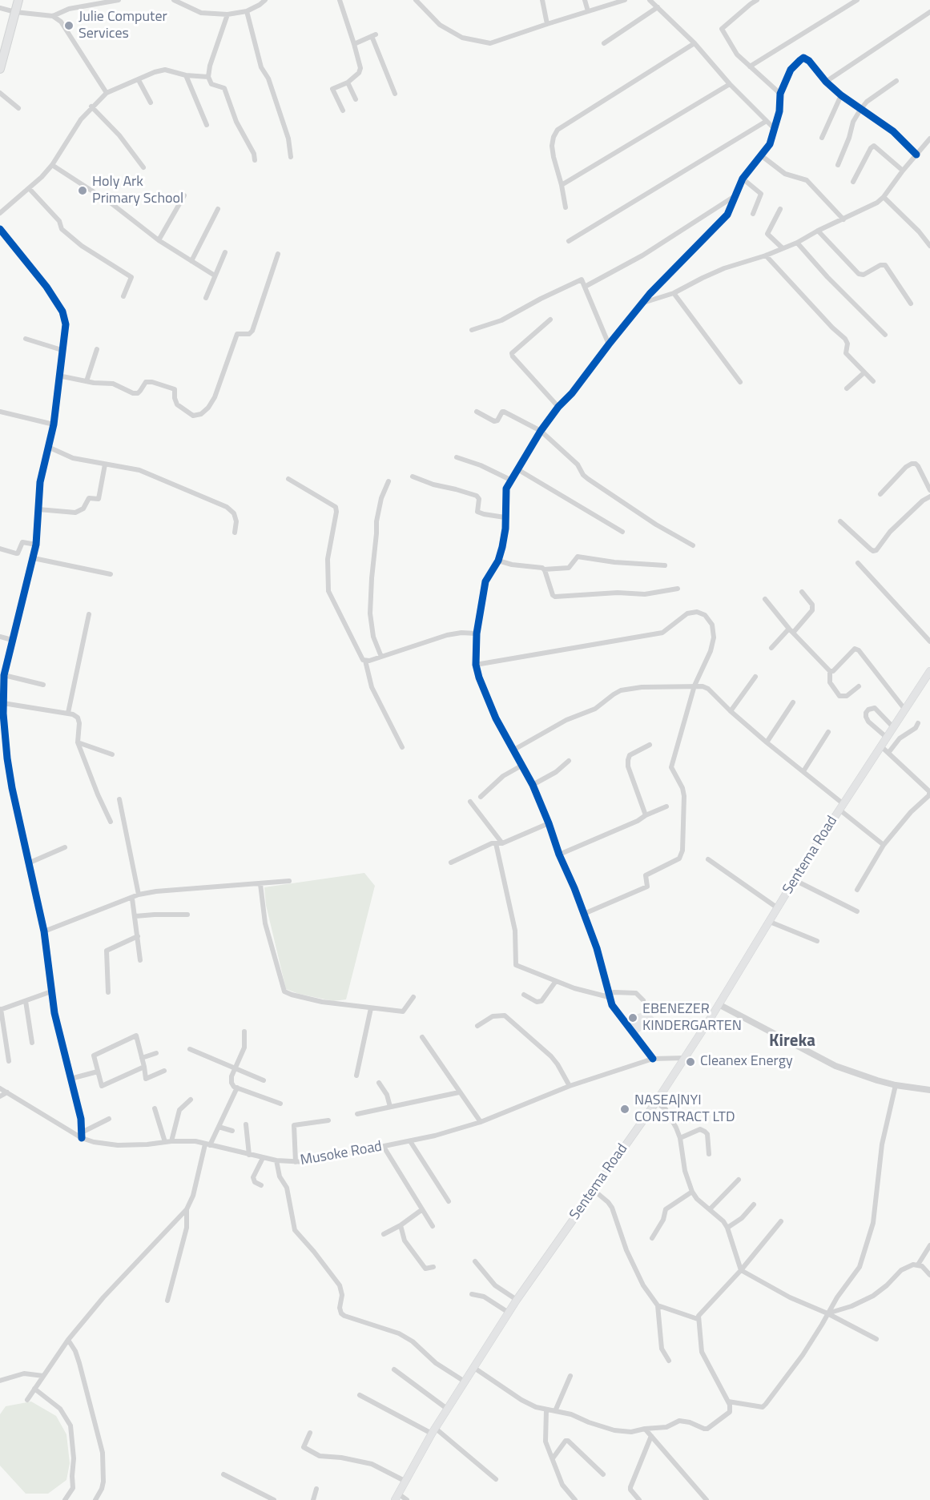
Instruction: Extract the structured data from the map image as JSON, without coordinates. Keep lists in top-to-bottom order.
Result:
{
  "streets": {
    "main road": ["Sentema Road"],
    "street": ["Musoke Road"]
  },
  "crossings": [
    ["Sentema Road", "Musoke Road"]
  ],
  "districts": ["Kireka"],
  "places": [
    "Julie Computer Services",
    "Holy Ark Primary School",
    "EBENEZER KINDERGARTEN",
    "Cleanex Energy",
    "NASEA|NYI CONSTRACT LTD"
  ]
}
